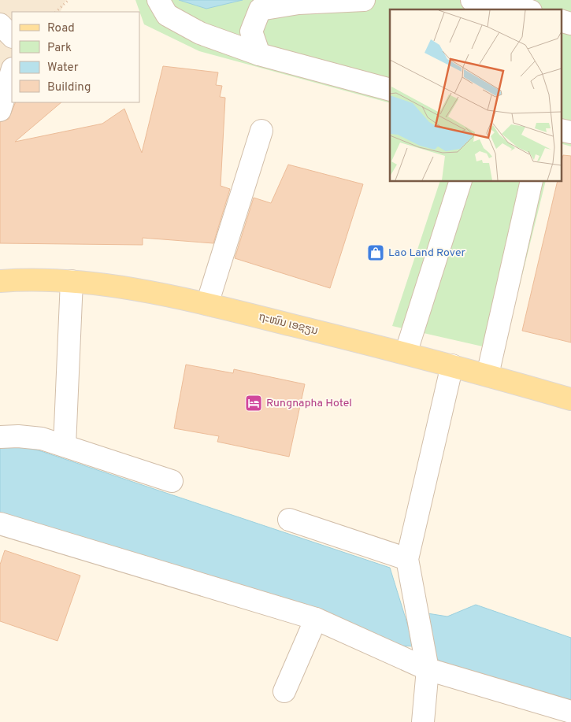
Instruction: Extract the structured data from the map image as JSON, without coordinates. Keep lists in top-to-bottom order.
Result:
{
  "streets": {
    "main road": ["ຖະໜົນ ເອຊຽນ"]
  },
  "places": {
    "shop": ["Lao Land Rover"],
    "hotel": ["Rungnapha Hotel"]
  },
  "legend": [
    "Road",
    "Park",
    "Water",
    "Building"
  ]
}
